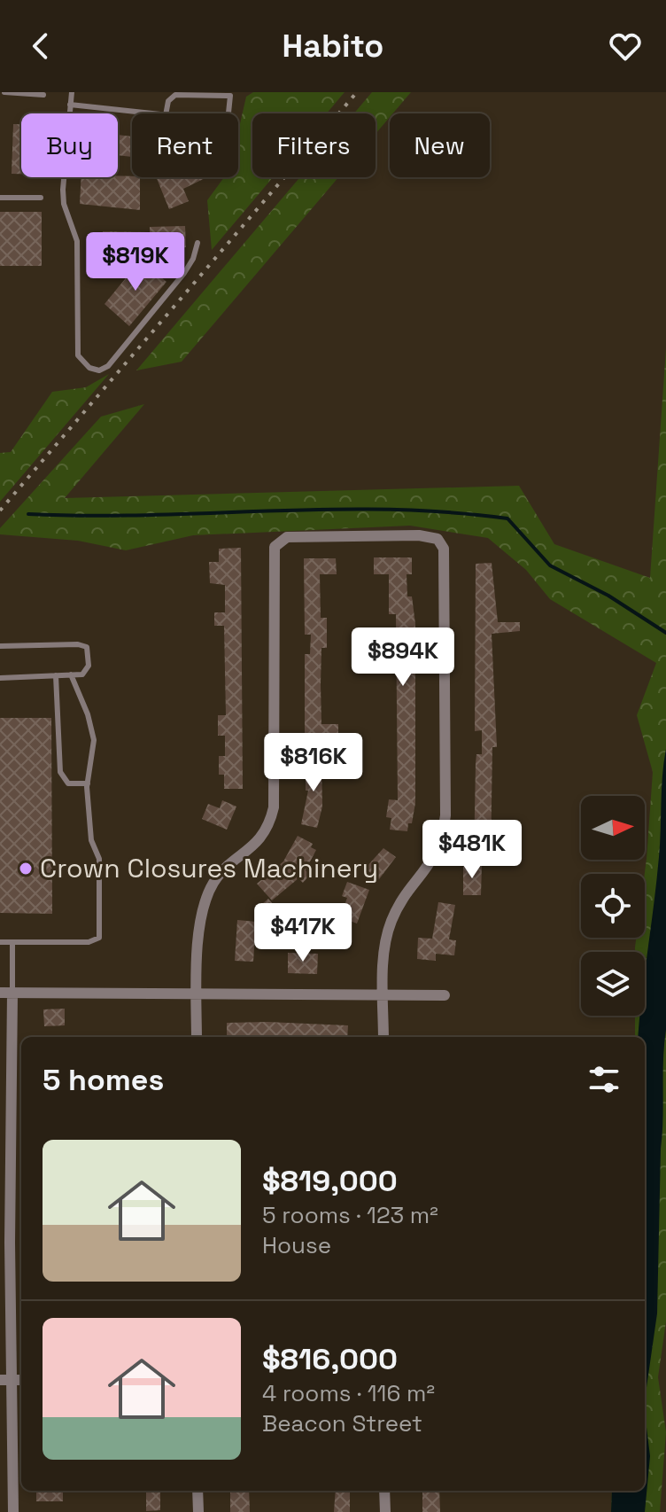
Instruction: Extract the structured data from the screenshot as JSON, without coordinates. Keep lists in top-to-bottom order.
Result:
{
  "places": ["Crown Closures Machinery"],
  "north": "right",
  "page": {
    "header": "Habito",
    "chip": [
      "Buy",
      "Rent",
      "Filters",
      "New"
    ],
    "price": [
      "$819K",
      "$894K",
      "$816K",
      "$481K",
      "$417K"
    ],
    "heading": "5 homes",
    "list": [
      {
        "name": "$819,000",
        "note": "5 rooms · 123 m² · House"
      },
      {
        "name": "$816,000",
        "note": "4 rooms · 116 m² · Beacon Street"
      }
    ]
  }
}
